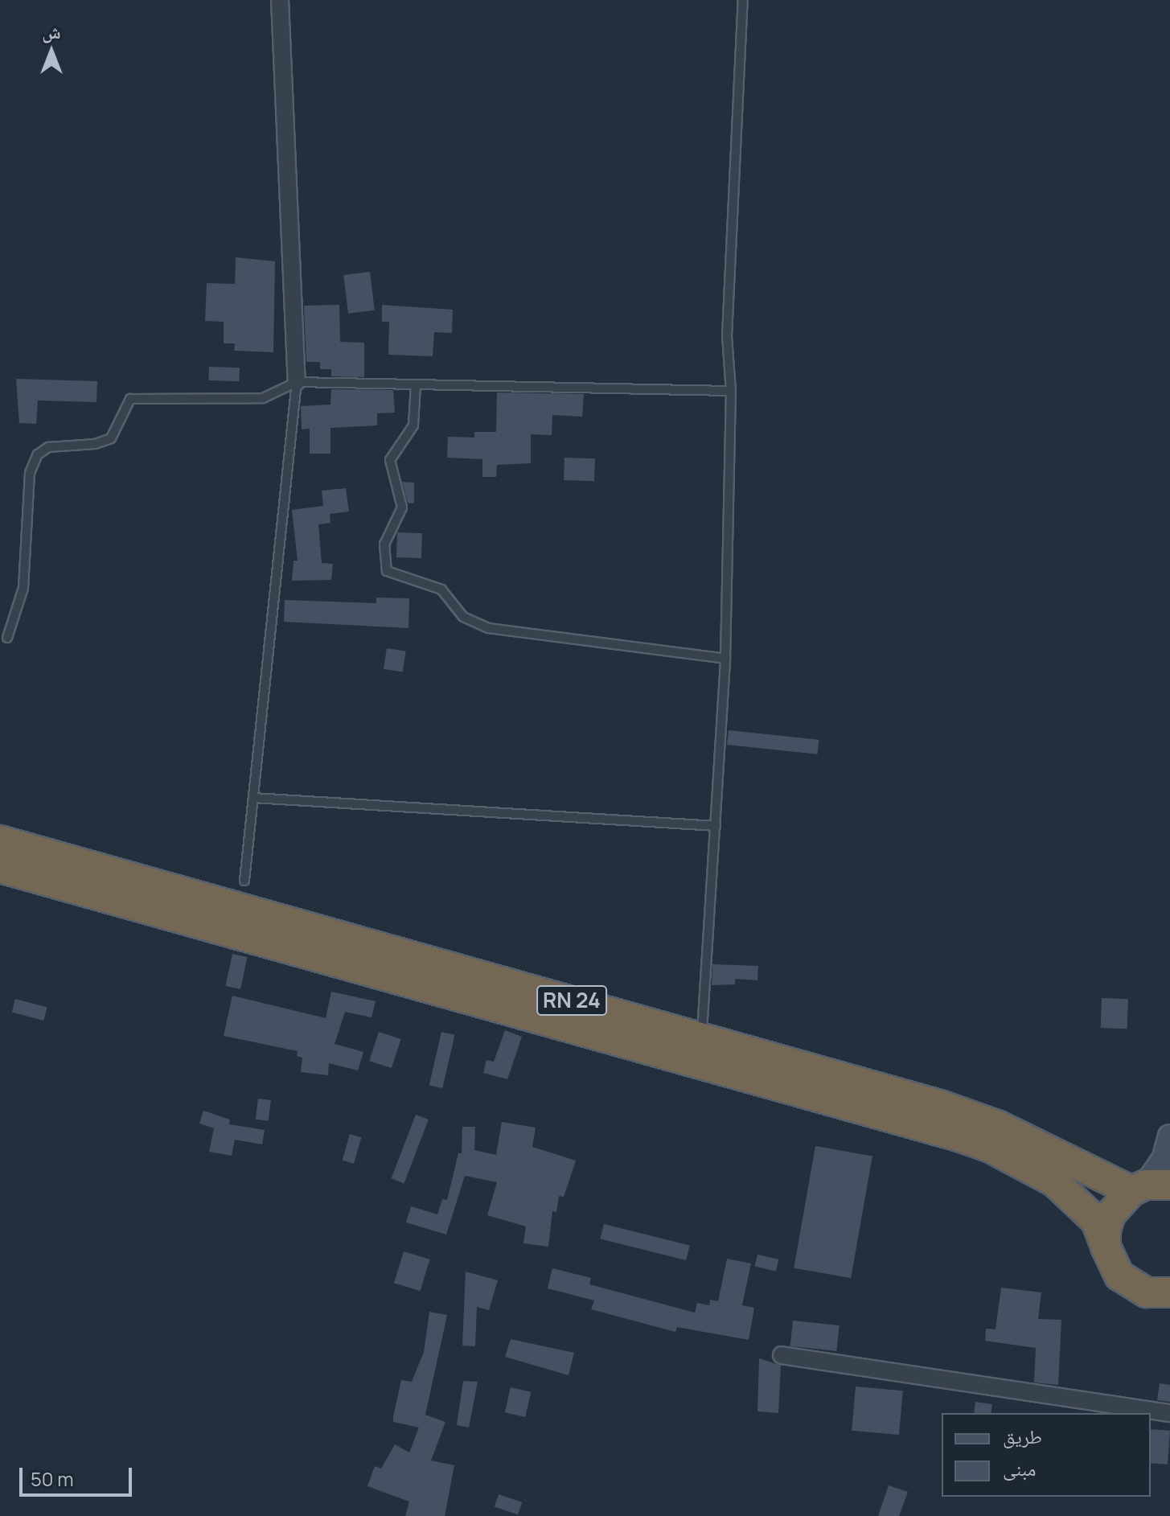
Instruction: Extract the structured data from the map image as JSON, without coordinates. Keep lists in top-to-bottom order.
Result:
{
  "streets": {
    "highway": ["RN 24"]
  },
  "legend": ["طريق", "مبنى"],
  "scale_bar": "50 m",
  "north": "top"
}
